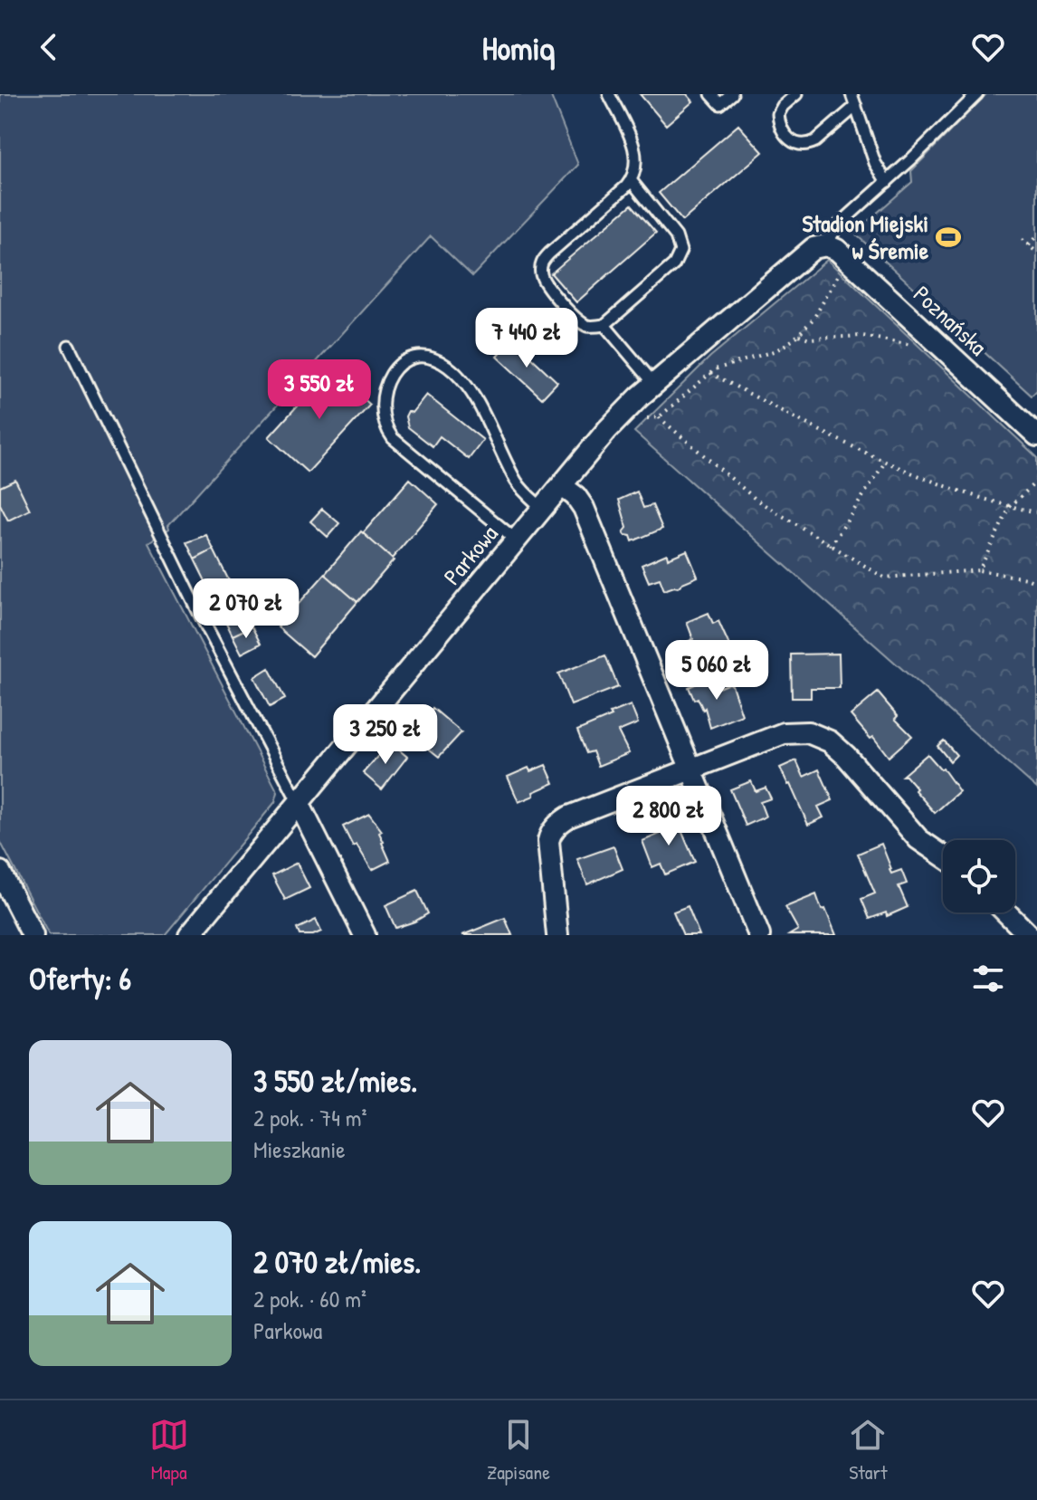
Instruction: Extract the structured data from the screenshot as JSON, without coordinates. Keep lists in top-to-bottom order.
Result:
{
  "streets": {
    "street": ["Poznańska", "Parkowa"]
  },
  "crossings": [
    ["Poznańska", "Parkowa"]
  ],
  "places": {
    "sports": ["Stadion Miejski w Śremie"]
  },
  "page": {
    "header": "Homiq",
    "price": [
      "7 440 zł",
      "3 550 zł",
      "2 070 zł",
      "5 060 zł",
      "3 250 zł",
      "2 800 zł"
    ],
    "heading": "Oferty: 6",
    "list": [
      {
        "name": "3 550 zł/mies.",
        "note": "2 pok. · 74 m² · Mieszkanie"
      },
      {
        "name": "2 070 zł/mies.",
        "note": "2 pok. · 60 m² · Parkowa"
      }
    ],
    "tabs": ["Mapa", "Zapisane", "Start"]
  }
}
